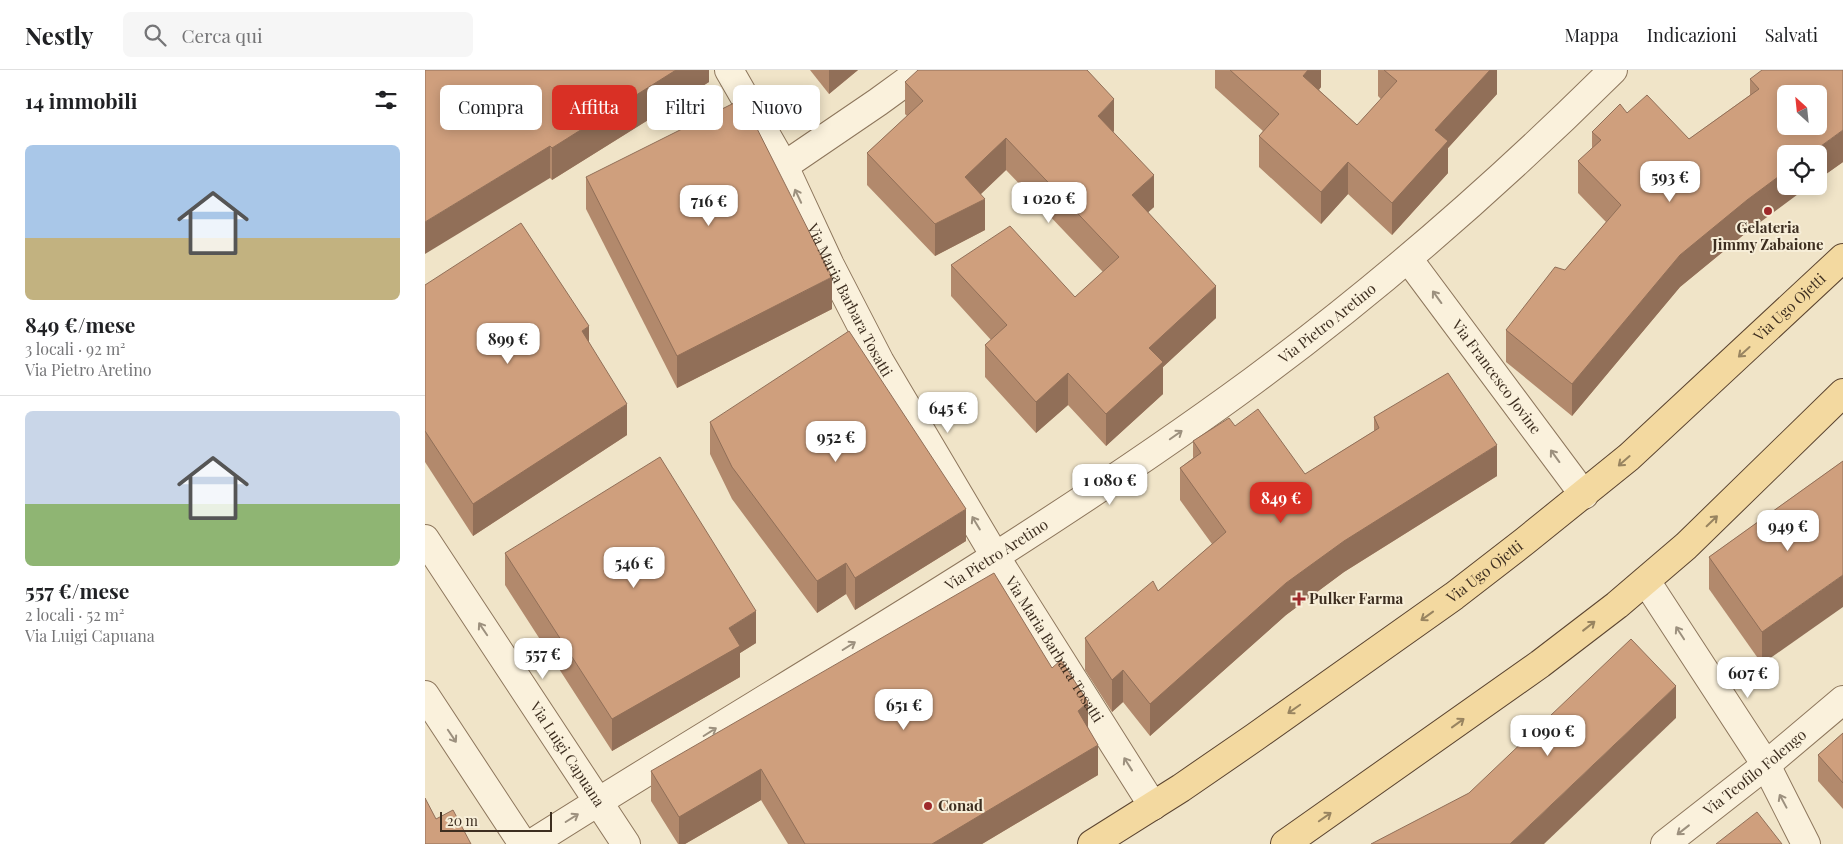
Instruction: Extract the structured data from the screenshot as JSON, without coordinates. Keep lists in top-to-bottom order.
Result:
{
  "streets": {
    "main road": ["Via Ugo Ojetti"],
    "street": [
      "Via Maria Barbara Tosatti",
      "Via Pietro Aretino",
      "Via Francesco Jovine",
      "Via Luigi Capuana",
      "Via Teofilo Folengo"
    ]
  },
  "crossings": [
    ["Via Maria Barbara Tosatti", "Via Ugo Ojetti"],
    ["Via Maria Barbara Tosatti", "Via Pietro Aretino"],
    ["Via Ugo Ojetti", "Via Francesco Jovine"],
    ["Via Pietro Aretino", "Via Francesco Jovine"],
    ["Via Pietro Aretino", "Via Luigi Capuana"]
  ],
  "one_way": [
    "Via Maria Barbara Tosatti",
    "Via Pietro Aretino",
    "Via Francesco Jovine",
    "Via Teofilo Folengo"
  ],
  "places": {
    "other": ["Gelateria Jimmy Zabaione", "Conad"],
    "health": ["Pulker Farma"]
  },
  "scale_bar": "20 m",
  "north": "top left",
  "page": {
    "header": "Nestly",
    "search": "Cerca qui",
    "nav": ["Mappa", "Indicazioni", "Salvati"],
    "heading": "14 immobili",
    "chip": [
      "Compra",
      "Affitta",
      "Filtri",
      "Nuovo"
    ],
    "list": [
      {
        "name": "849 €/mese",
        "note": "3 locali · 92 m² · Via Pietro Aretino"
      },
      {
        "name": "557 €/mese",
        "note": "2 locali · 52 m² · Via Luigi Capuana"
      }
    ],
    "price": [
      "593 €",
      "1 020 €",
      "716 €",
      "899 €",
      "645 €",
      "952 €",
      "1 080 €",
      "849 €",
      "949 €",
      "546 €",
      "557 €",
      "607 €",
      "651 €",
      "1 090 €"
    ],
    "scale": "20 m"
  }
}
